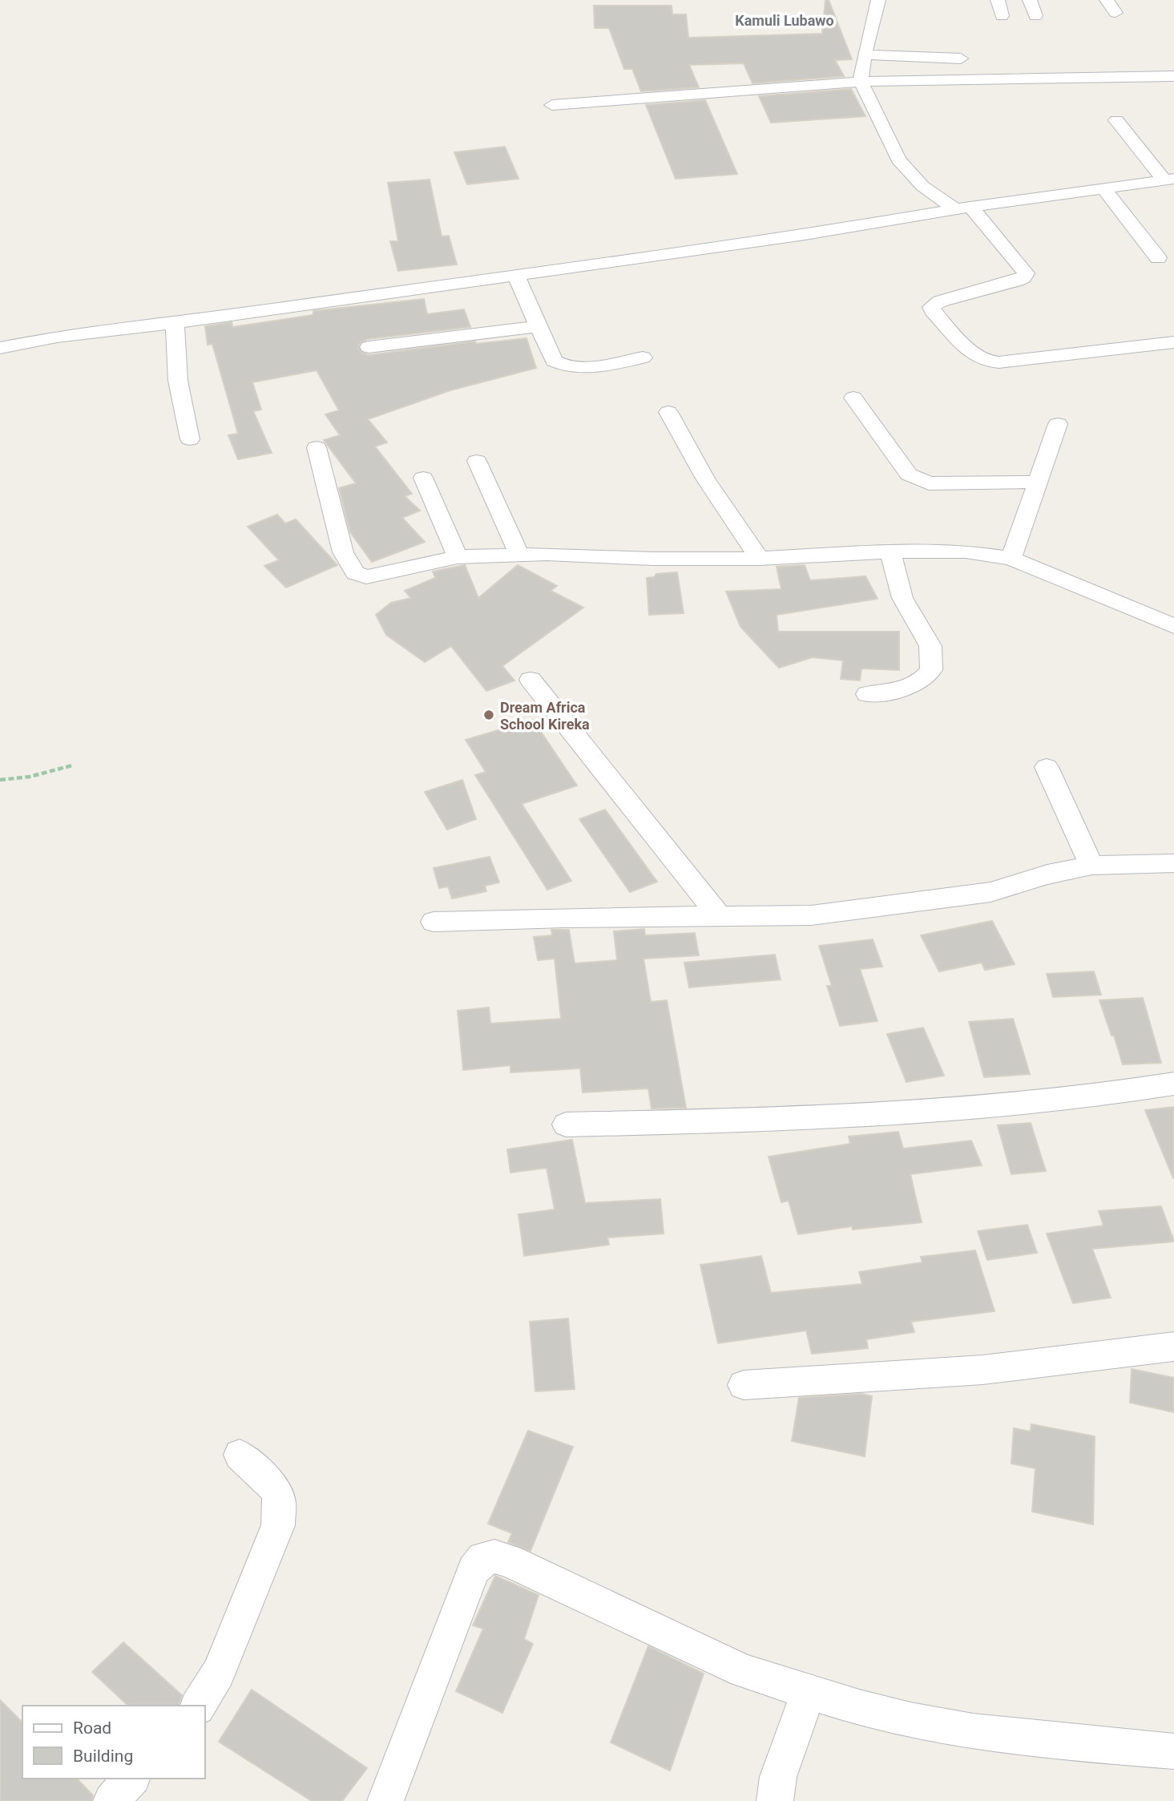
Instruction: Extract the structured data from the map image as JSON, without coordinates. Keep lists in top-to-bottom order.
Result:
{
  "districts": ["Kamuli Lubawo"],
  "places": ["Dream Africa School Kireka"],
  "legend": ["Road", "Building"]
}
